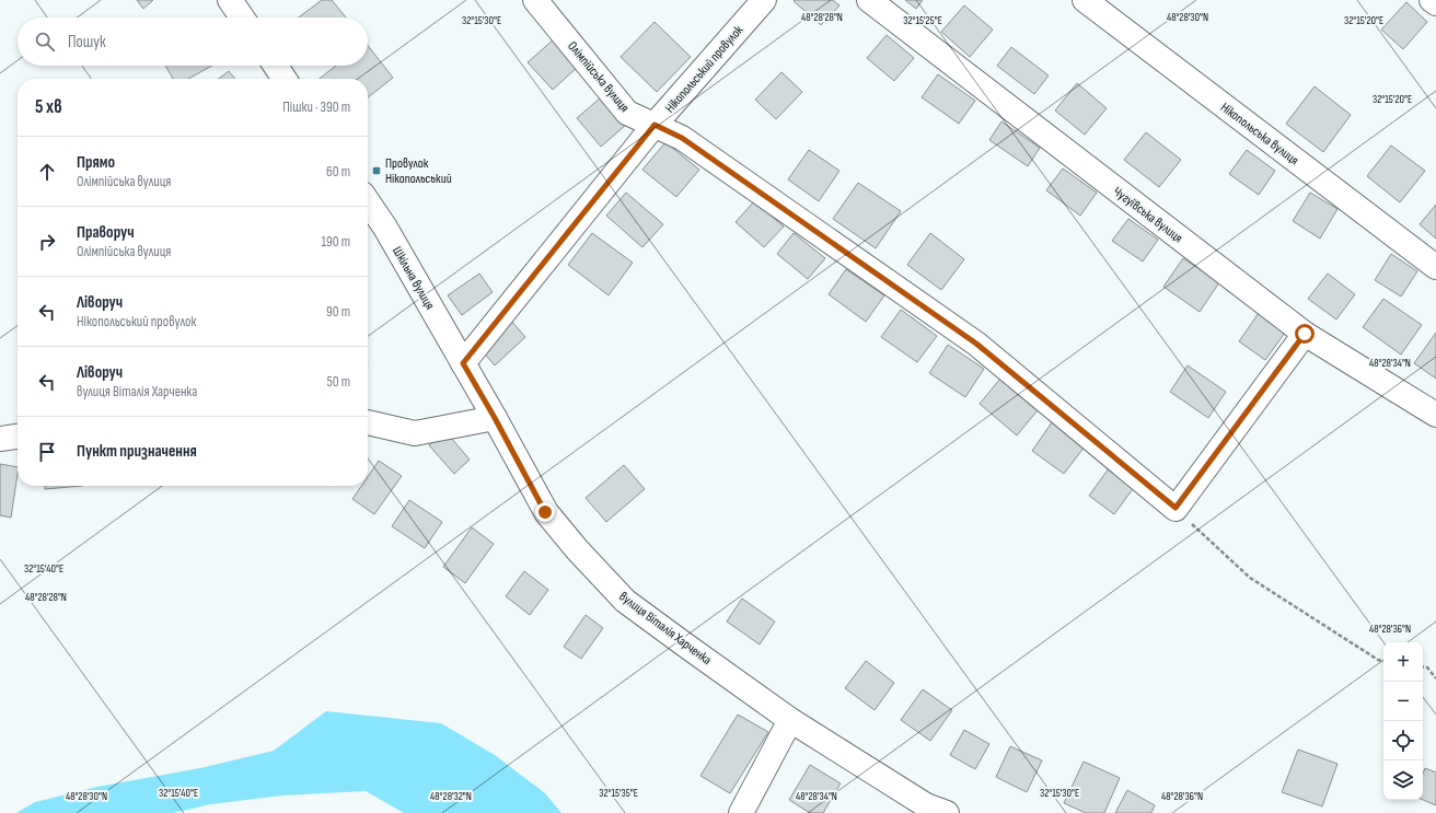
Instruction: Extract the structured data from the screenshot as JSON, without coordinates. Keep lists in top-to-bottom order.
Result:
{
  "streets": {
    "street": [
      "Нікопольський провулок",
      "Олімпійська вулиця",
      "Нікопольська вулиця",
      "Чугуївська вулиця",
      "Шкільна вулиця",
      "вулиця Віталія Харченка"
    ]
  },
  "crossings": [
    ["Нікопольський провулок", "Олімпійська вулиця"],
    ["Нікопольський провулок", "Шкільна вулиця"],
    ["Нікопольський провулок", "вулиця Віталія Харченка"],
    ["Шкільна вулиця", "вулиця Віталія Харченка"]
  ],
  "places": {
    "transit": ["Провулок Нікопольський"]
  },
  "page": {
    "search": "Пошук",
    "heading": ["5 хв", "Пішки · 390 m"],
    "list": [
      ["Прямо", "Олімпійська вулиця", "60 m"],
      ["Праворуч", "Олімпійська вулиця", "190 m"],
      ["Ліворуч", "Нікопольський провулок", "90 m"],
      ["Ліворуч", "вулиця Віталія Харченка", "50 m"],
      "Пункт призначення"
    ],
    "map_buttons": ["+", "−"]
  },
  "coordinates": [
    "48°28'28\"N",
    "48°28'30\"N",
    "32°15'20\"E",
    "32°15'30\"E",
    "32°15'25\"E",
    "48°28'34\"N",
    "32°15'40\"E",
    "48°28'36\"N",
    "32°15'35\"E",
    "48°28'32\"N"
  ]
}
